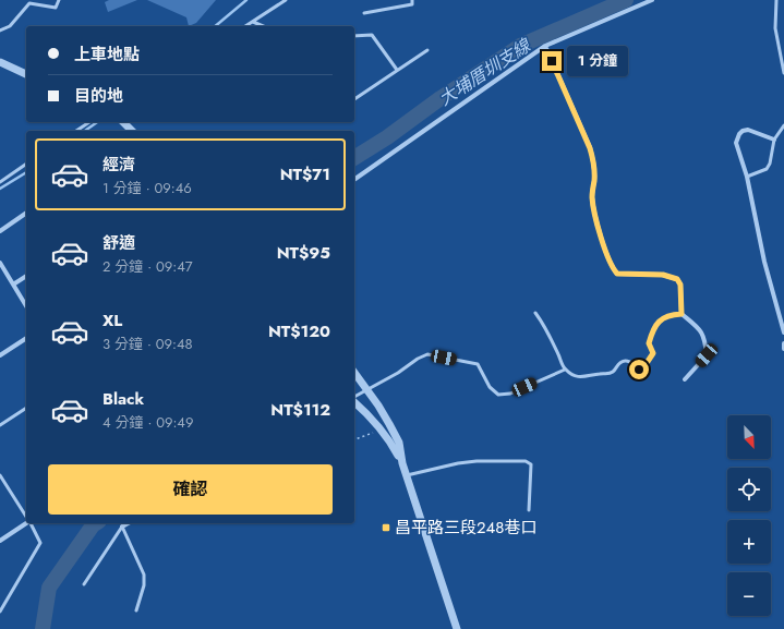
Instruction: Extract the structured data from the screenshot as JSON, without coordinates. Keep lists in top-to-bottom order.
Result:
{
  "water": ["大埔厝圳支線"],
  "places": {
    "transit": ["昌平路三段248巷口"]
  },
  "north": "bottom right",
  "page": {
    "banner": ["上車地點", "目的地"],
    "bubble": "1 分鐘",
    "list": [
      {
        "name": "經濟",
        "note": "1 分鐘 · 09:46",
        "value": "NT$71"
      },
      {
        "name": "舒適",
        "note": "2 分鐘 · 09:47",
        "value": "NT$95"
      },
      {
        "name": "XL",
        "note": "3 分鐘 · 09:48",
        "value": "NT$120"
      },
      {
        "name": "Black",
        "note": "4 分鐘 · 09:49",
        "value": "NT$112"
      }
    ],
    "map_buttons": ["+", "−"],
    "buttons": "確認"
  }
}
